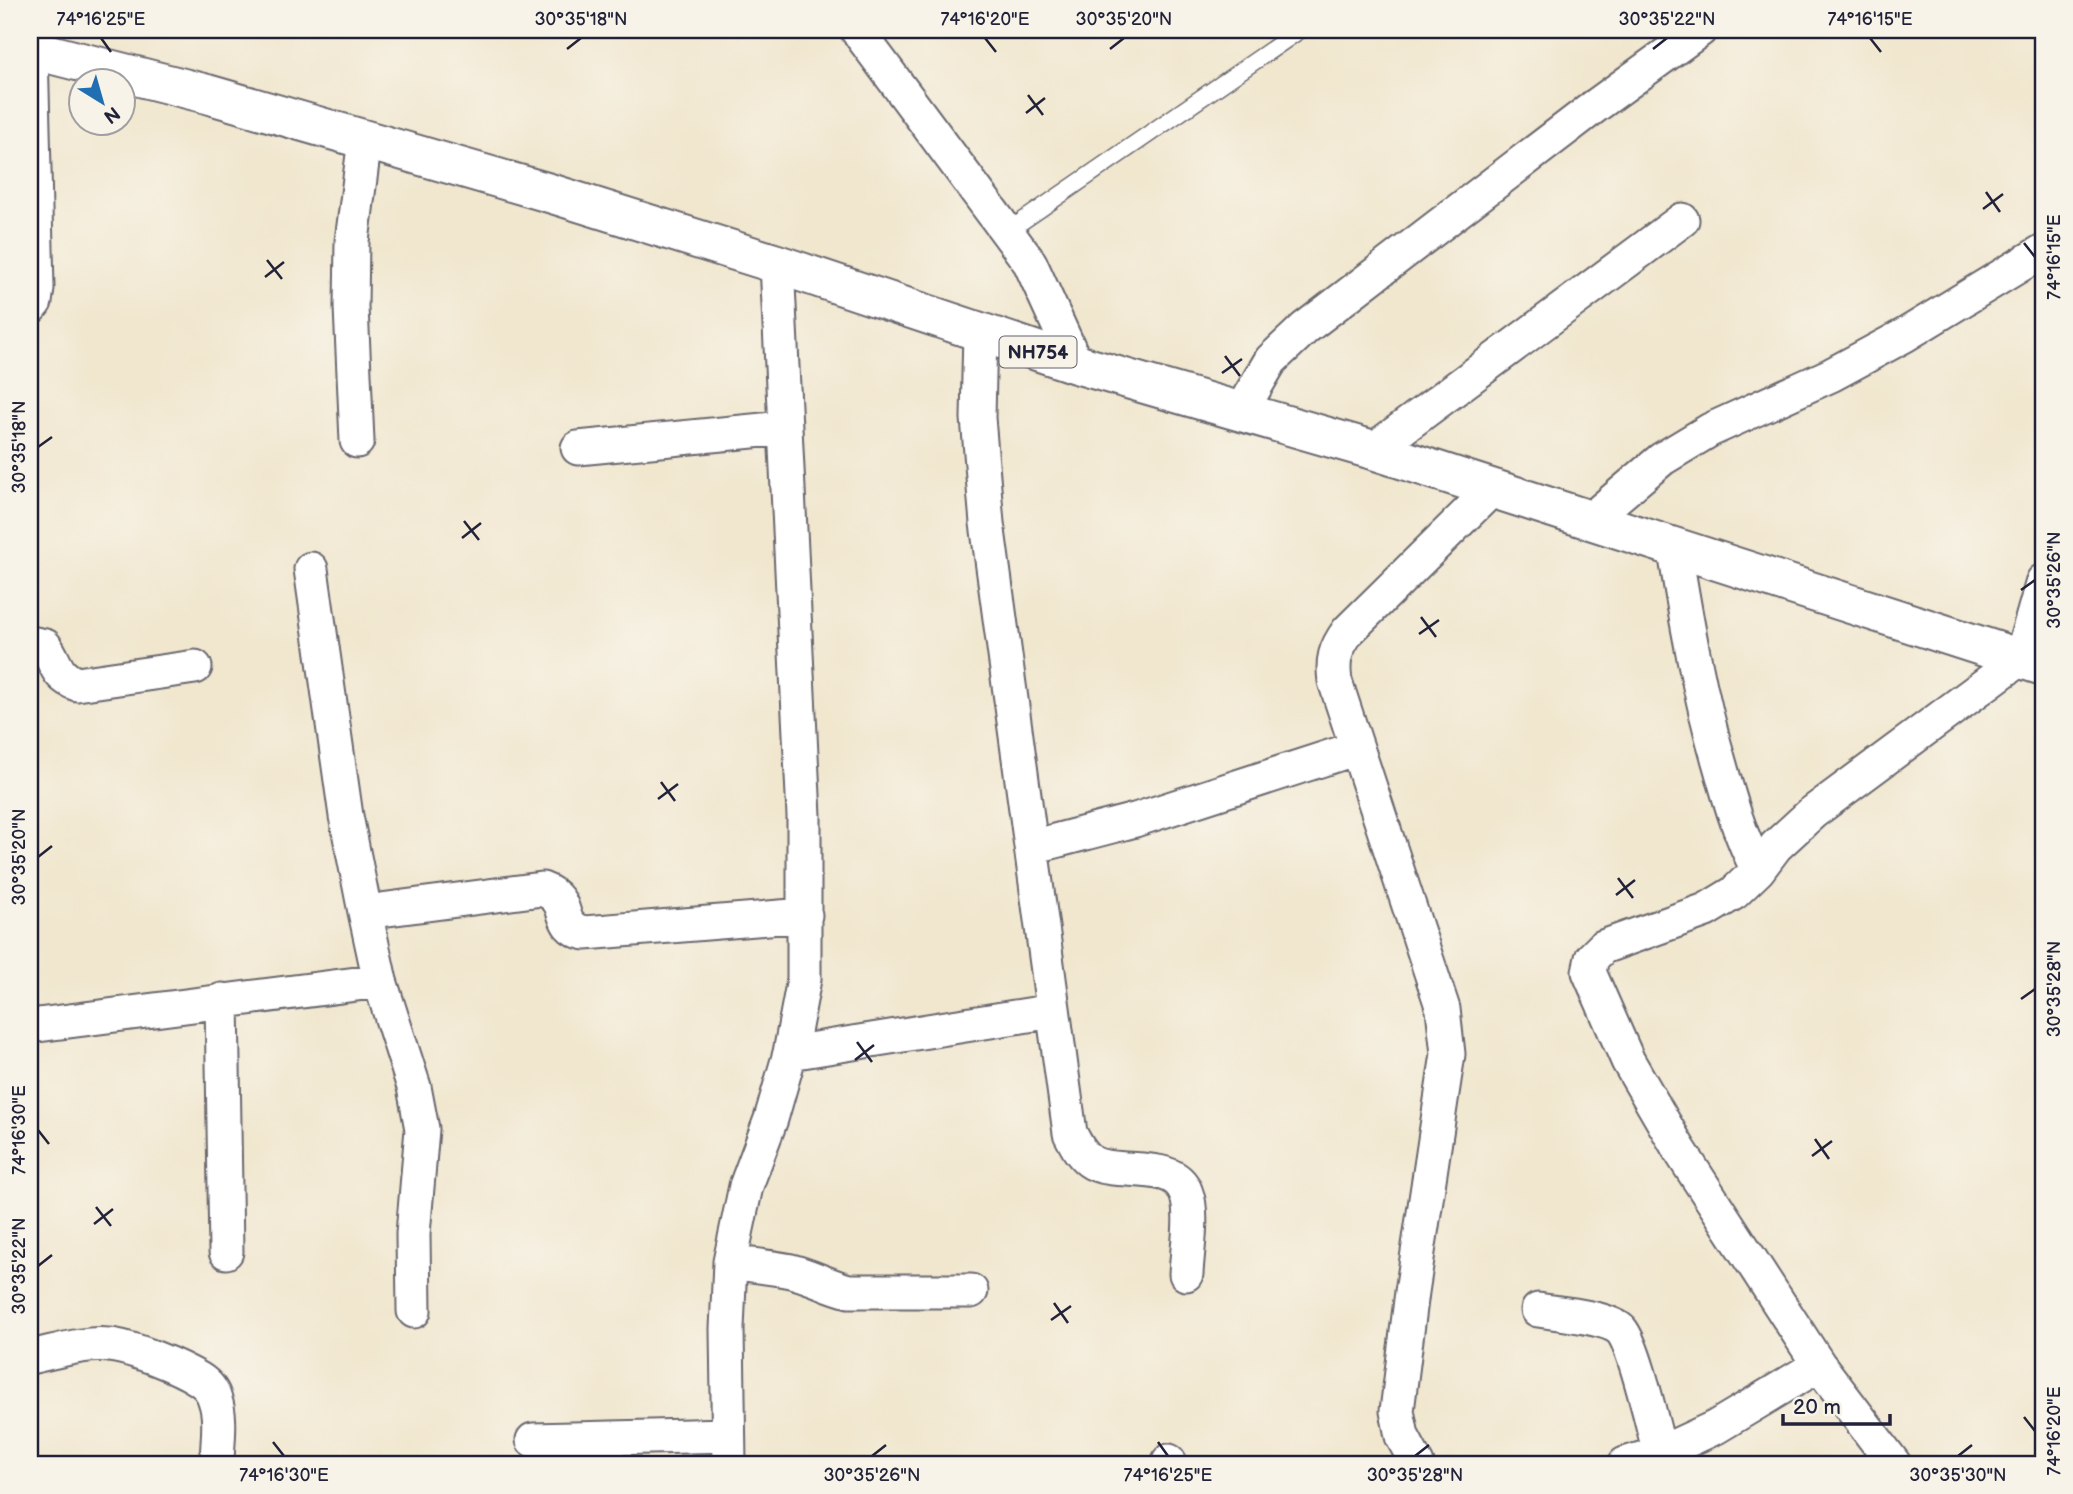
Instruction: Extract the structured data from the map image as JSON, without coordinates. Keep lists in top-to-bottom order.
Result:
{
  "streets": {
    "highway": ["NH754"]
  },
  "scale_bar": "20 m",
  "north": "bottom right",
  "coordinates": [
    "74°16'25\"E",
    "30°35'18\"N",
    "74°16'20\"E",
    "30°35'20\"N",
    "30°35'22\"N",
    "74°16'15\"E",
    "30°35'26\"N",
    "30°35'28\"N",
    "74°16'30\"E",
    "30°35'30\"N"
  ]
}
